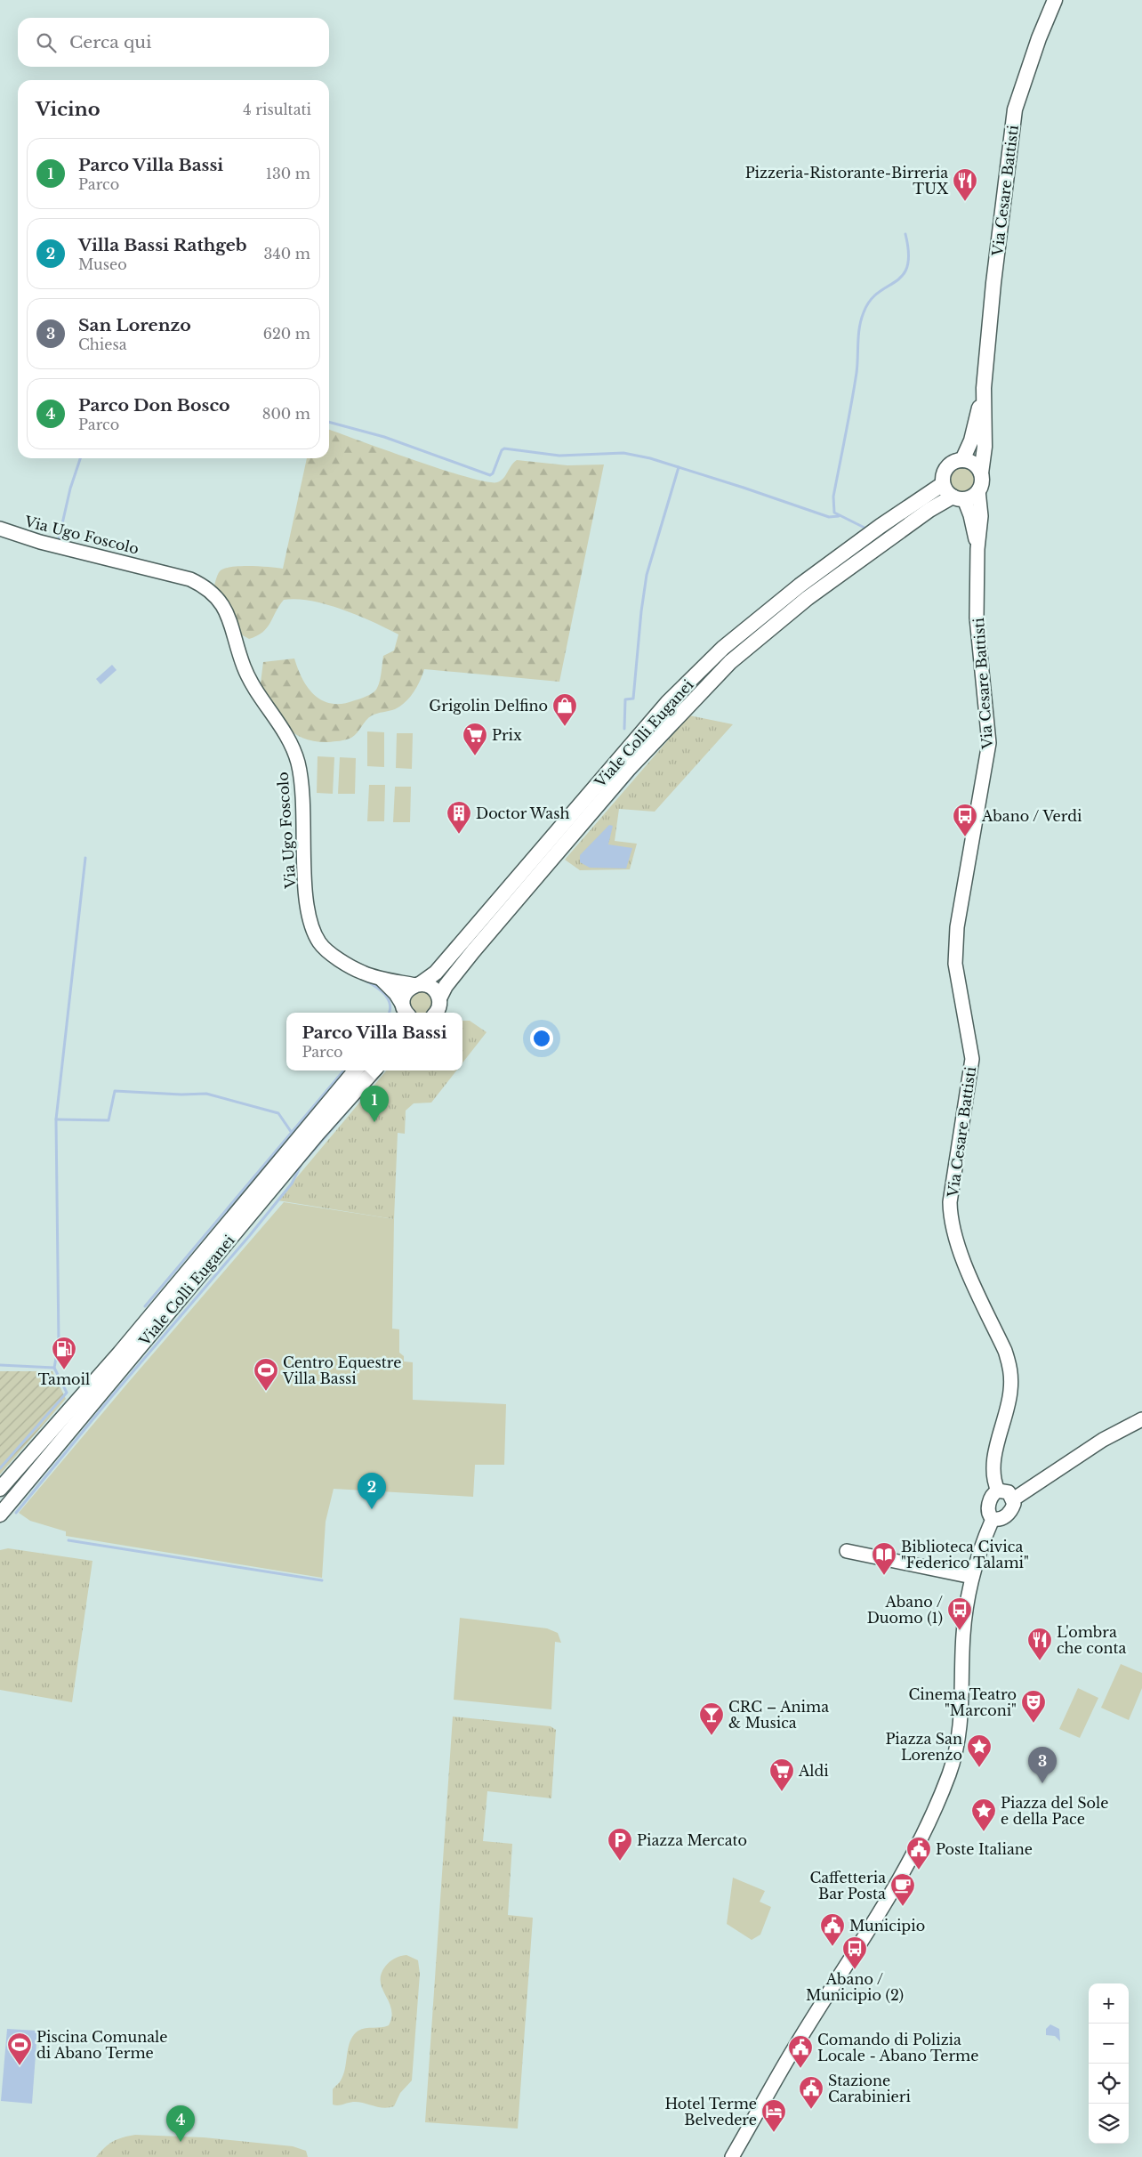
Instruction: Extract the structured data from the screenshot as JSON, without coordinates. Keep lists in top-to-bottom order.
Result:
{
  "streets": {
    "main road": ["Via Cesare Battisti", "Viale Colli Euganei"],
    "street": ["Via Ugo Foscolo"]
  },
  "crossings": [
    ["Via Cesare Battisti", "Viale Colli Euganei"],
    ["Via Ugo Foscolo", "Viale Colli Euganei"]
  ],
  "places": {
    "restaurant": ["Pizzeria-Ristorante-Birreria TUX", "L'ombra che conta"],
    "shop": ["Grigolin Delfino"],
    "supermarket": ["Prix", "Aldi"],
    "building": ["Doctor Wash"],
    "bus stop": ["Abano / Verdi", "Abano / Duomo (1)", "Abano / Municipio (2)"],
    "fuel station": ["Tamoil"],
    "sports": ["Centro Equestre Villa Bassi", "Piscina Comunale di Abano Terme"],
    "library": ["Biblioteca Civica \"Federico Talami\""],
    "theatre": ["Cinema Teatro \"Marconi\""],
    "bar": ["CRC – Anima & Musica"],
    "place": ["Piazza San Lorenzo", "Piazza del Sole e della Pace"],
    "parking": ["Piazza Mercato"],
    "public building": [
      "Poste Italiane",
      "Municipio",
      "Comando di Polizia Locale - Abano Terme",
      "Stazione Carabinieri"
    ],
    "cafe": ["Caffetteria Bar Posta"],
    "hotel": ["Hotel Terme Belvedere"]
  },
  "page": {
    "search": "Cerca qui",
    "heading": ["Vicino", "4 risultati"],
    "list": [
      {
        "mark": "1",
        "name": "Parco Villa Bassi",
        "note": "Parco",
        "value": "130 m"
      },
      {
        "mark": "2",
        "name": "Villa Bassi Rathgeb",
        "note": "Museo",
        "value": "340 m"
      },
      {
        "mark": "3",
        "name": "San Lorenzo",
        "note": "Chiesa",
        "value": "620 m"
      },
      {
        "mark": "4",
        "name": "Parco Don Bosco",
        "note": "Parco",
        "value": "800 m"
      }
    ],
    "popup": ["Parco Villa Bassi", "Parco"],
    "pins": [
      "1",
      "2",
      "3",
      "4"
    ],
    "map_buttons": ["+", "−"]
  }
}
